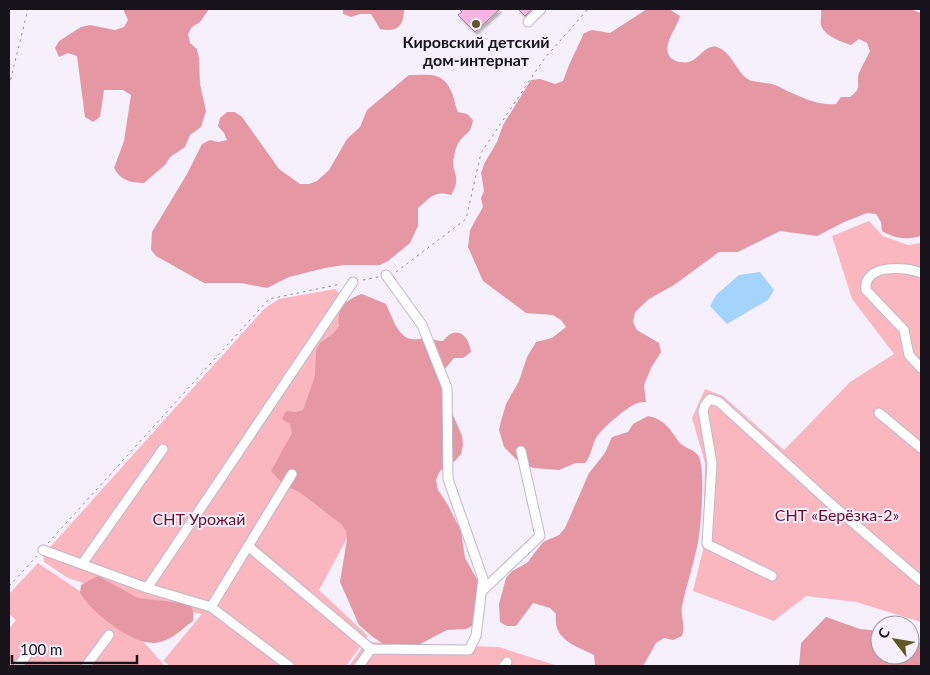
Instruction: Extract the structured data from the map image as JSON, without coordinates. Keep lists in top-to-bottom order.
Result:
{
  "parks": ["СНТ «Берёзка-2»", "СНТ Урожай"],
  "places": ["Кировский детский дом-интернат"],
  "scale_bar": "100 m",
  "north": "top left"
}
